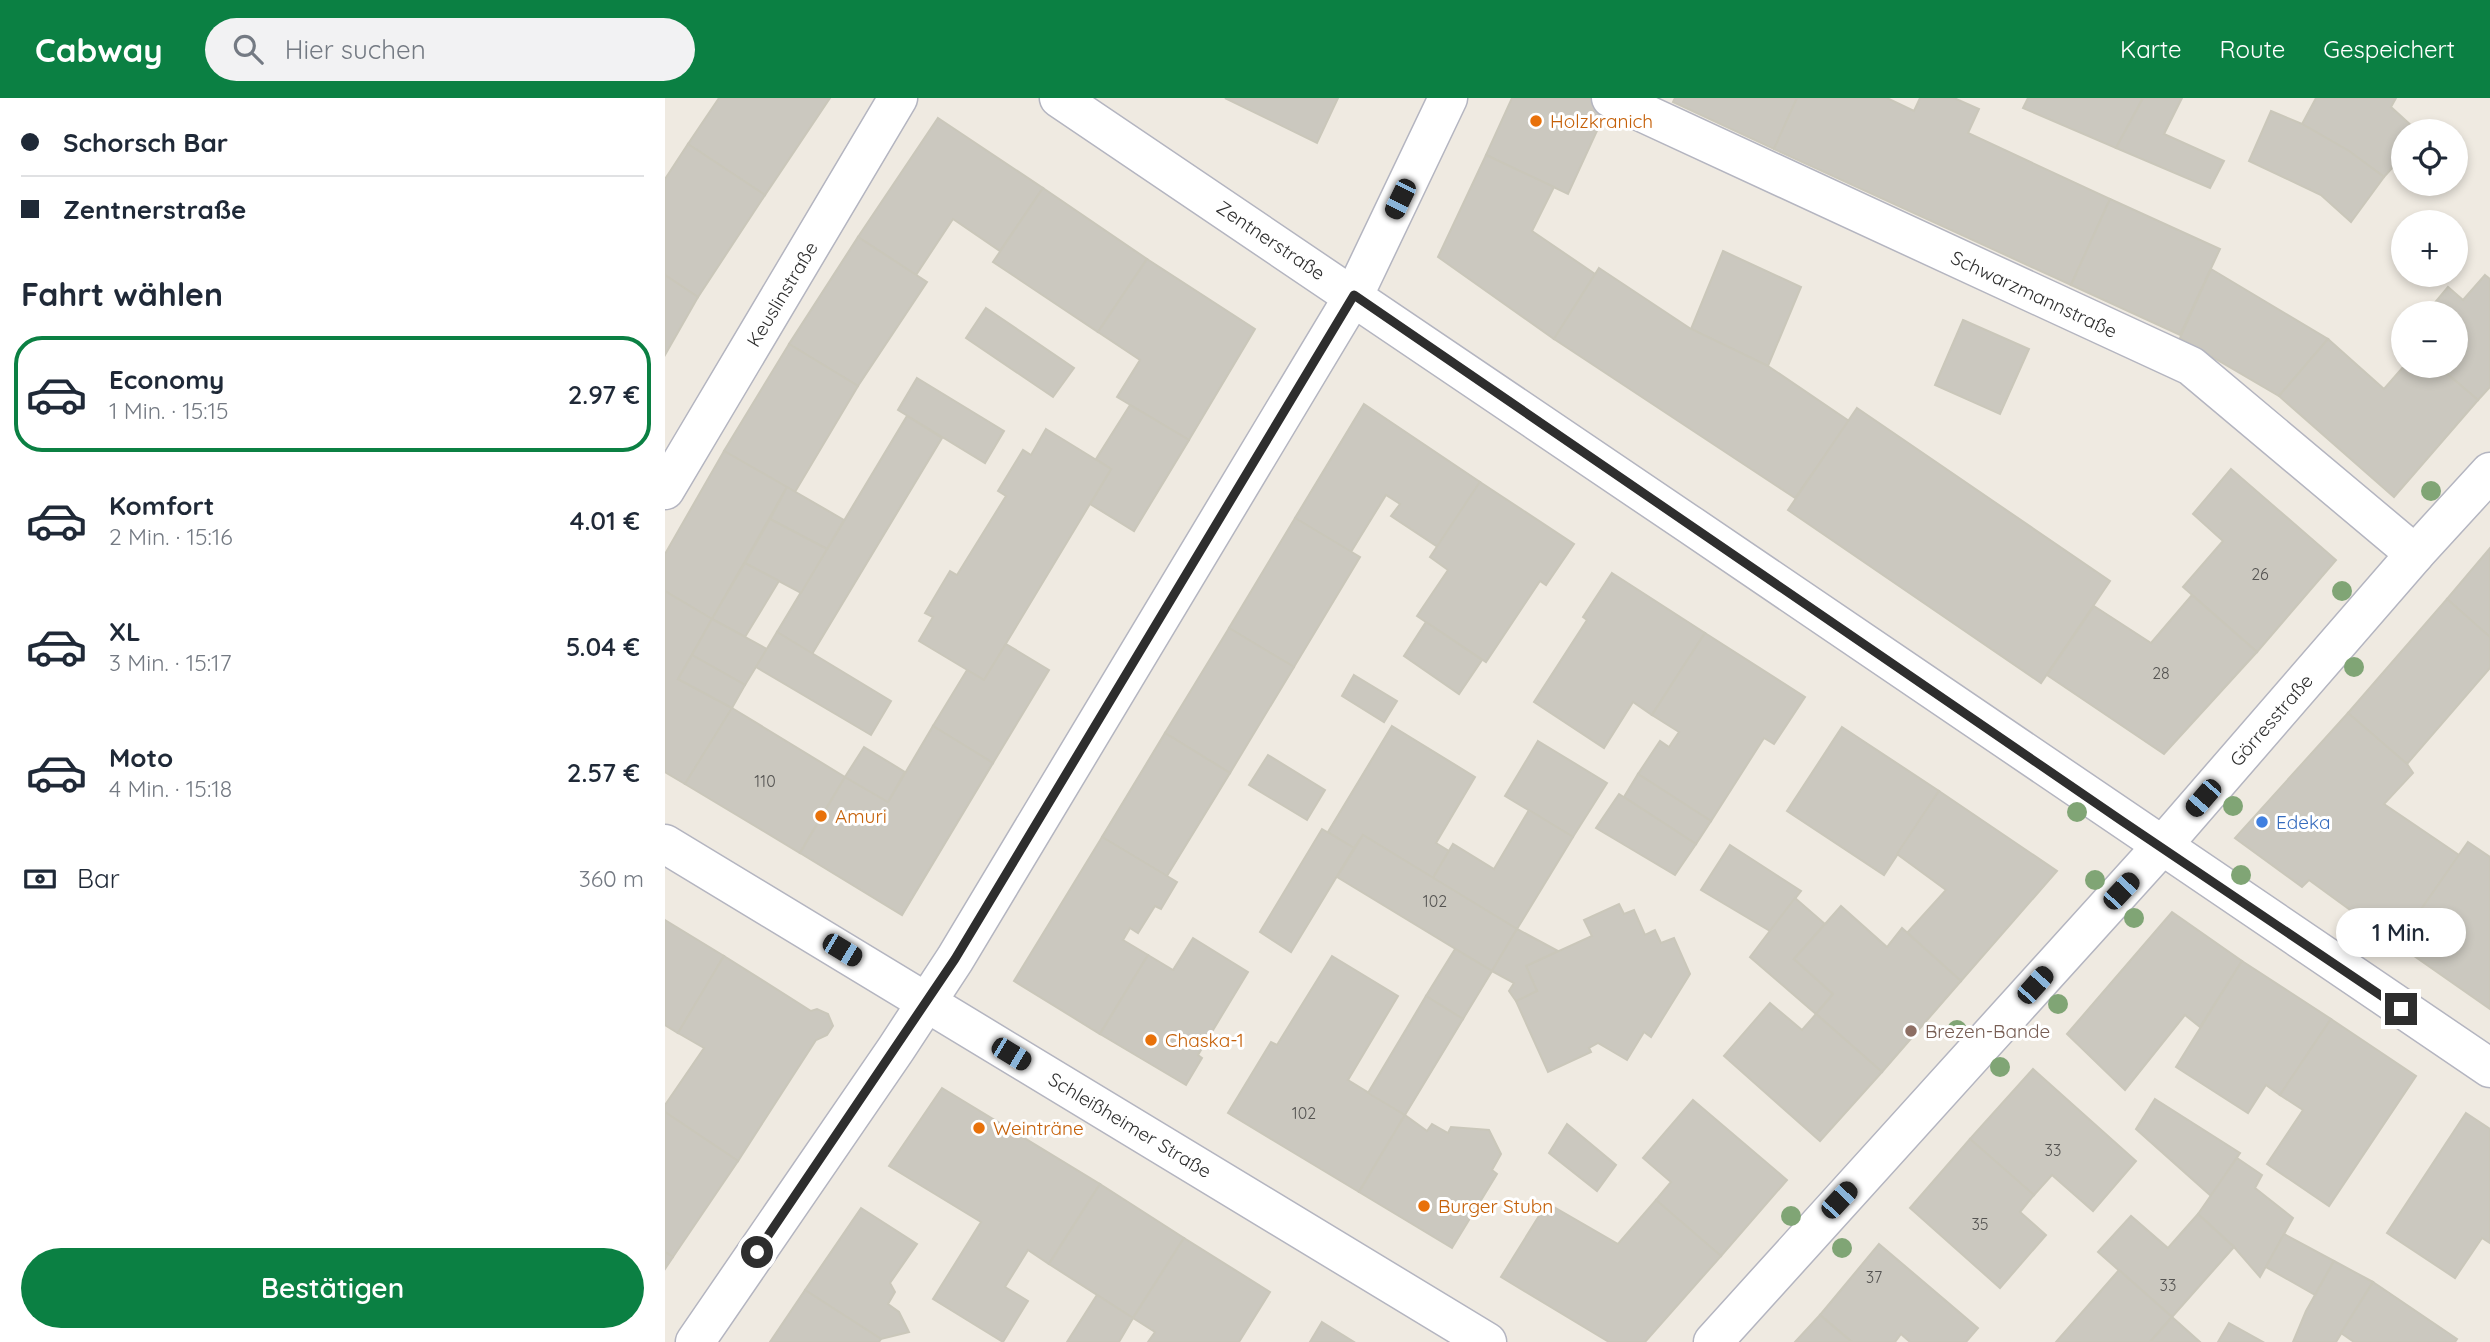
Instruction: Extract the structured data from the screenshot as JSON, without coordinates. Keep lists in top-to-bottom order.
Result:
{
  "streets": {
    "street": [
      "Zentnerstraße",
      "Keuslinstraße",
      "Schwarzmannstraße",
      "Görresstraße",
      "Schleißheimer Straße"
    ]
  },
  "crossings": [
    ["Zentnerstraße", "Görresstraße"],
    ["Schwarzmannstraße", "Görresstraße"]
  ],
  "places": [
    "Holzkranich",
    "Amuri",
    "Edeka",
    "Brezen-Bande",
    "Chaska-1",
    "Weinträne",
    "Burger Stubn"
  ],
  "house_numbers": [
    "26",
    "28",
    "110",
    "102",
    "102",
    "33",
    "35",
    "37",
    "33"
  ],
  "page": {
    "header": "Cabway",
    "search": "Hier suchen",
    "nav": ["Karte", "Route", "Gespeichert"],
    "banner": ["Schorsch Bar", "Zentnerstraße"],
    "map_buttons": ["+", "−"],
    "heading": "Fahrt wählen",
    "list": [
      {
        "name": "Economy",
        "note": "1 Min. · 15:15",
        "value": "2.97 €"
      },
      {
        "name": "Komfort",
        "note": "2 Min. · 15:16",
        "value": "4.01 €"
      },
      {
        "name": "XL",
        "note": "3 Min. · 15:17",
        "value": "5.04 €"
      },
      {
        "name": "Moto",
        "note": "4 Min. · 15:18",
        "value": "2.57 €"
      }
    ],
    "pay": ["Bar", "360 m"],
    "bubble": "1 Min.",
    "buttons": "Bestätigen"
  }
}
